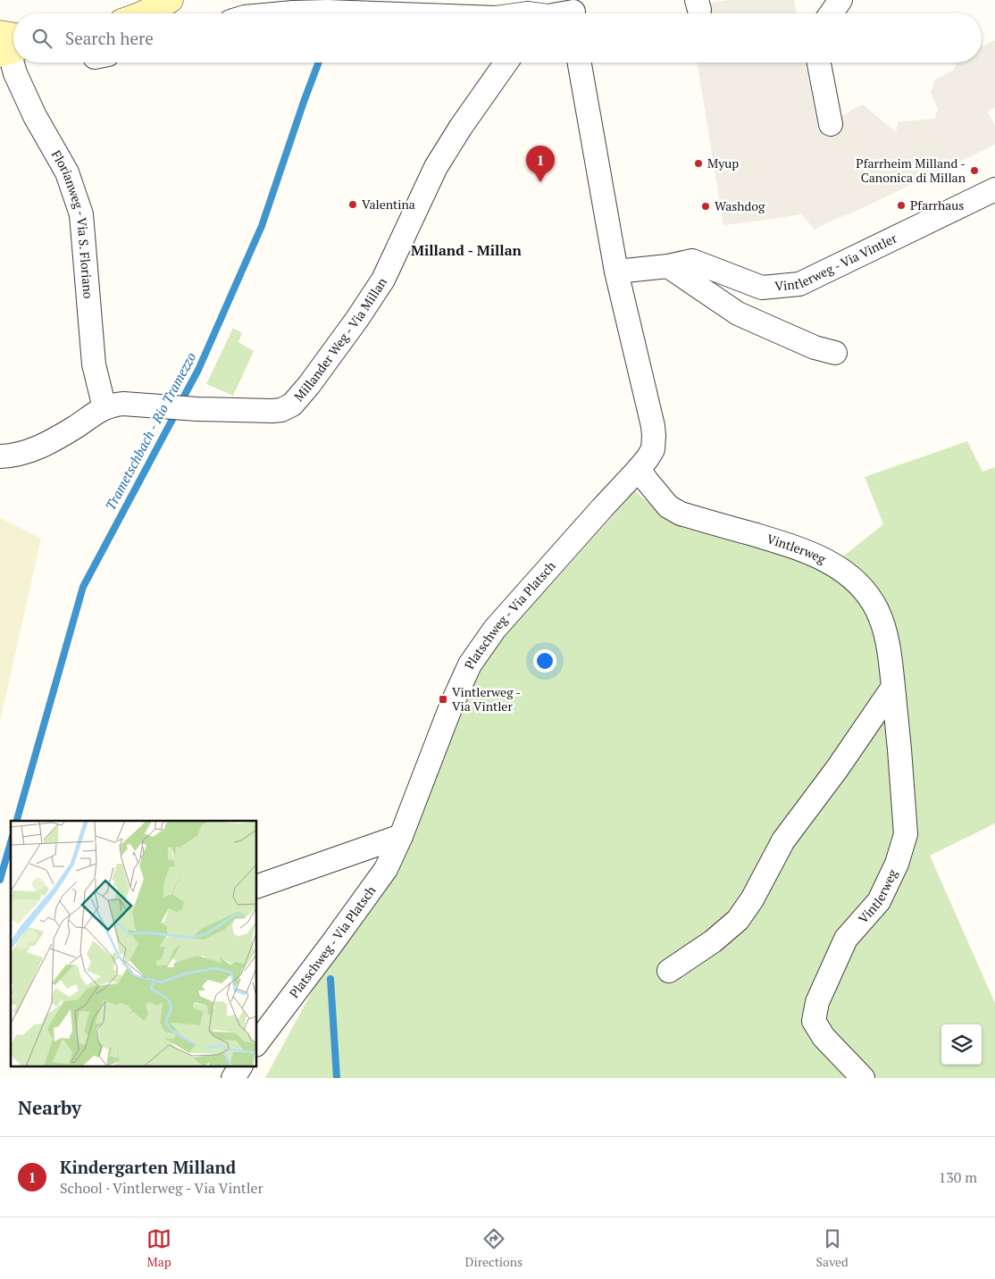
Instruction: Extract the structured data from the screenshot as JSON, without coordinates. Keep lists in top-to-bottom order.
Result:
{
  "streets": {
    "street": [
      "Florianweg - Via S. Floriano",
      "Vintlerweg - Via Vintler",
      "Millander Weg - Via Millan",
      "Vintlerweg",
      "Platschweg - Via Platsch"
    ]
  },
  "crossings": [
    ["Florianweg - Via S. Floriano", "Millander Weg - Via Millan"],
    ["Vintlerweg", "Platschweg - Via Platsch"]
  ],
  "districts": ["Milland - Millan"],
  "water": ["Trametschbach - Rio Tramezzo"],
  "places": {
    "other": [
      "Myup",
      "Pfarrheim Milland - Canonica di Millan",
      "Valentina",
      "Pfarrhaus",
      "Washdog"
    ],
    "transit": ["Vintlerweg - Via Vintler"]
  },
  "page": {
    "search": "Search here",
    "pins": "1",
    "heading": "Nearby",
    "list": [
      {
        "mark": "1",
        "name": "Kindergarten Milland",
        "note": "School · Vintlerweg - Via Vintler",
        "value": "130 m"
      }
    ],
    "nav": ["Map", "Directions", "Saved"]
  }
}
